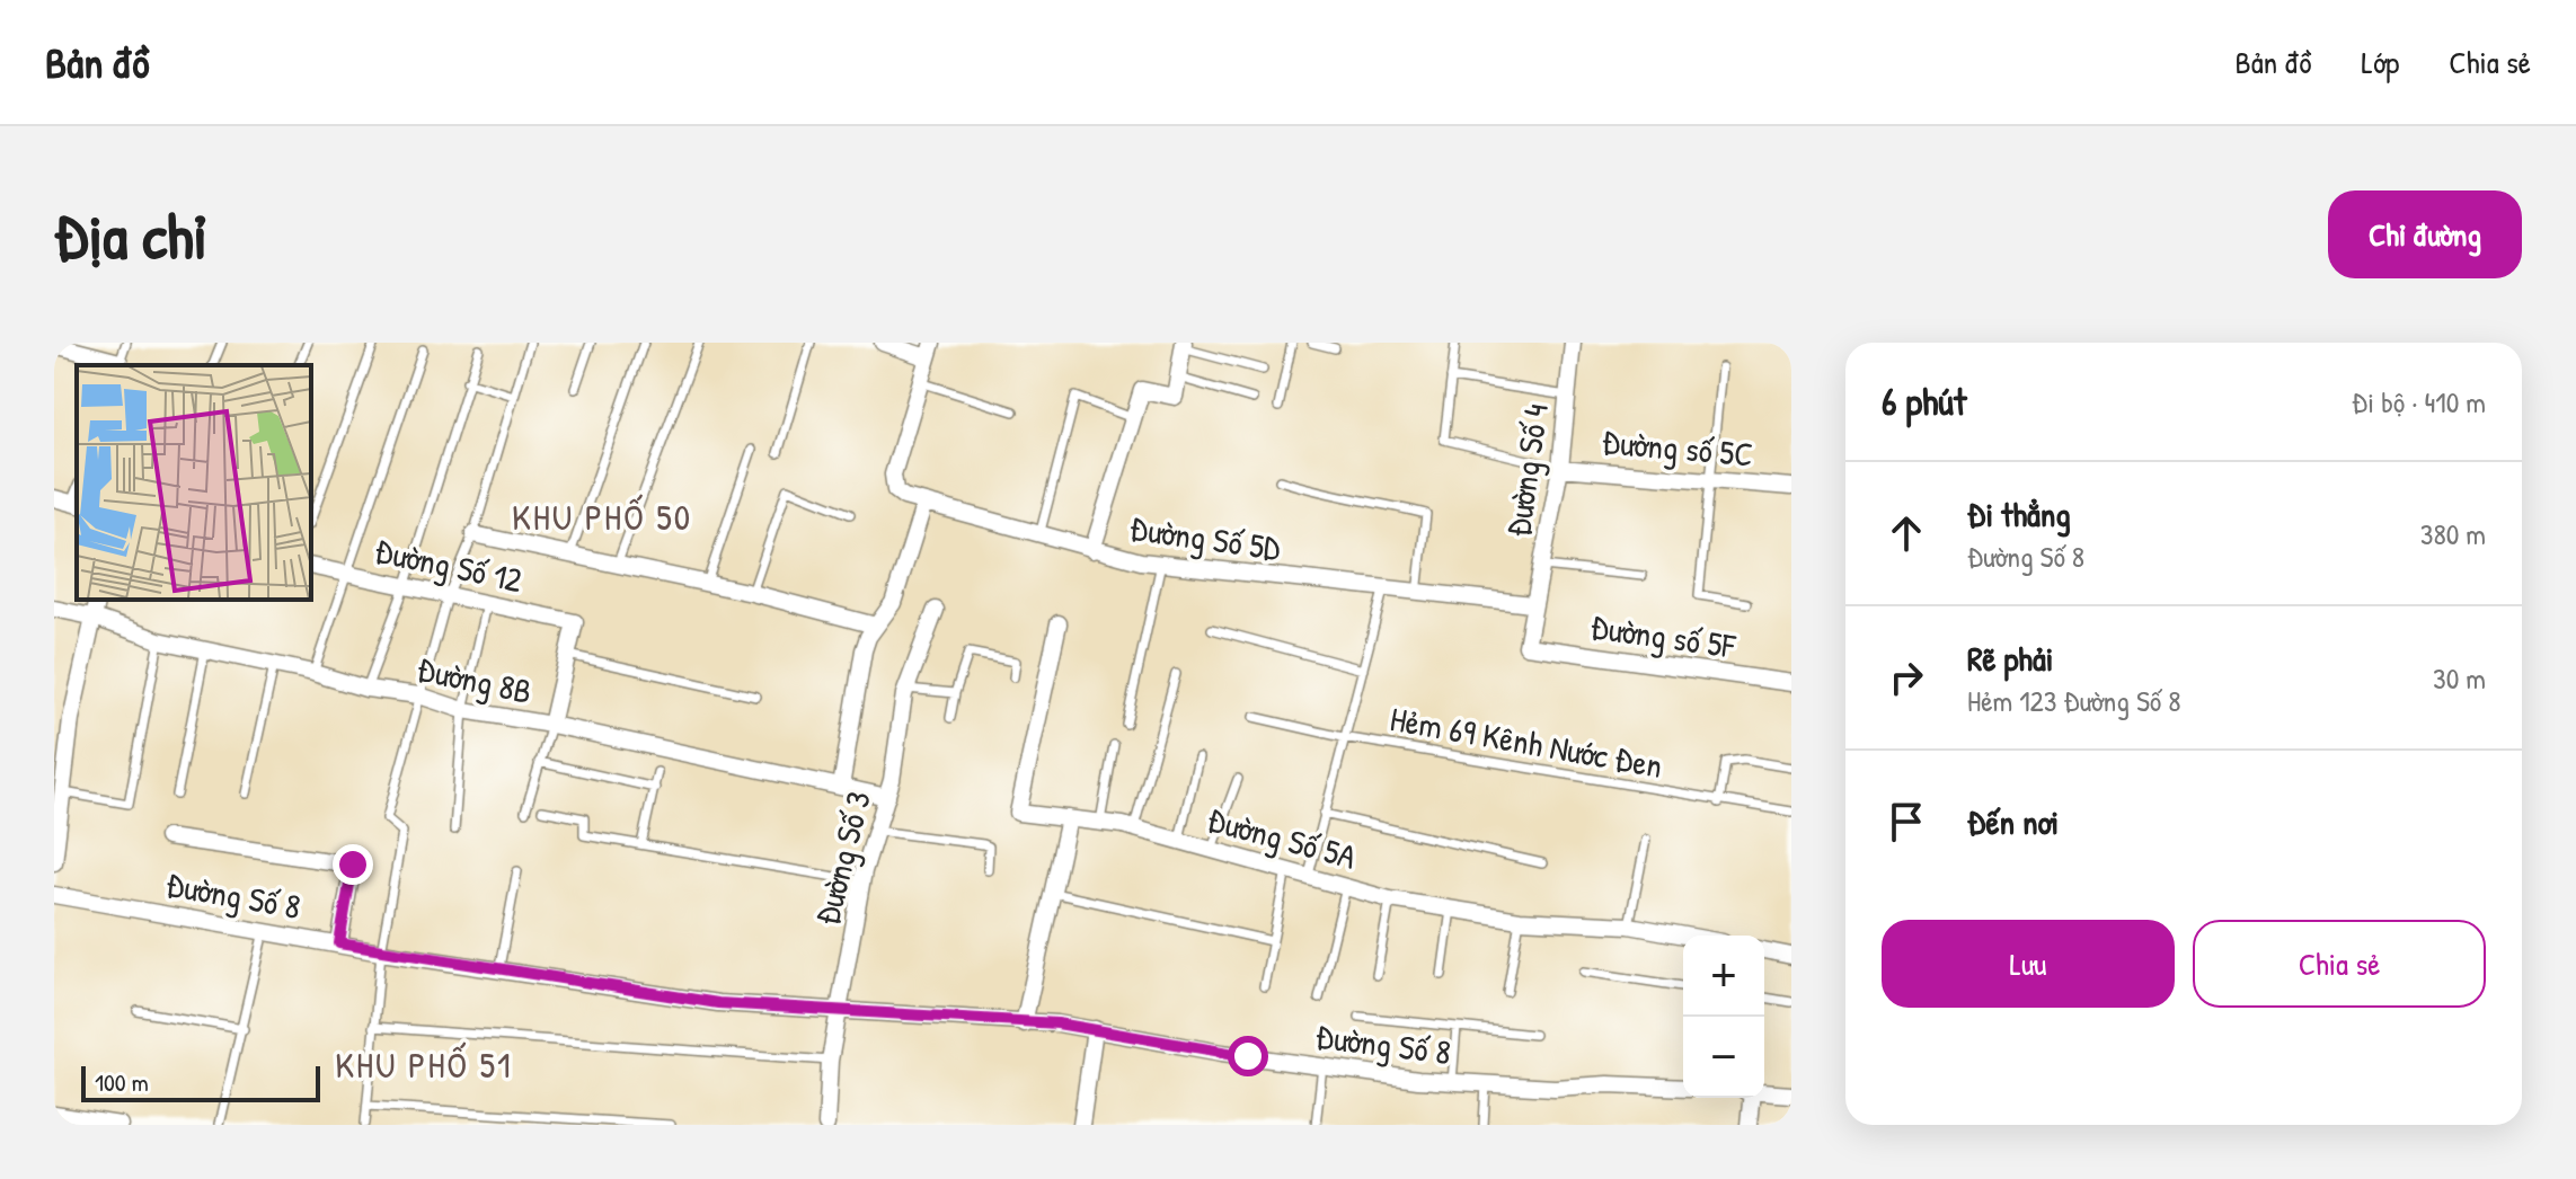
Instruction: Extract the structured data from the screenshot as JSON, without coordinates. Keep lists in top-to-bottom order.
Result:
{
  "streets": {
    "street": [
      "Đường số 5C",
      "Đường Số 4",
      "Đường Số 5D",
      "Đường Số 12",
      "Đường số 5F",
      "Đường 8B",
      "Đường Số 5A",
      "Đường Số 3",
      "Đường Số 8"
    ],
    "lane": ["Hẻm 69 Kênh Nước Đen"]
  },
  "crossings": [
    ["Đường số 5C", "Đường Số 4"],
    ["Đường Số 4", "Đường Số 5D"],
    ["Đường Số 4", "Đường số 5F"],
    ["Đường Số 5D", "Đường số 5F"],
    ["Đường 8B", "Đường Số 3"],
    ["Đường Số 3", "Đường Số 8"]
  ],
  "districts": ["KHU PHỐ 50", "KHU PHỐ 51"],
  "scale_bar": "100 m",
  "page": {
    "header": "Bản đồ",
    "nav": ["Bản đồ", "Lớp", "Chia sẻ"],
    "buttons": [
      "Chỉ đường",
      ["Lưu", "Chia sẻ"]
    ],
    "title": "Địa chỉ",
    "heading": ["6 phút", "Đi bộ · 410 m"],
    "list": [
      ["Đi thẳng", "Đường Số 8", "380 m"],
      ["Rẽ phải", "Hẻm 123 Đường Số 8", "30 m"],
      "Đến nơi"
    ],
    "map_buttons": ["+", "−"],
    "scale": "100 m"
  }
}
